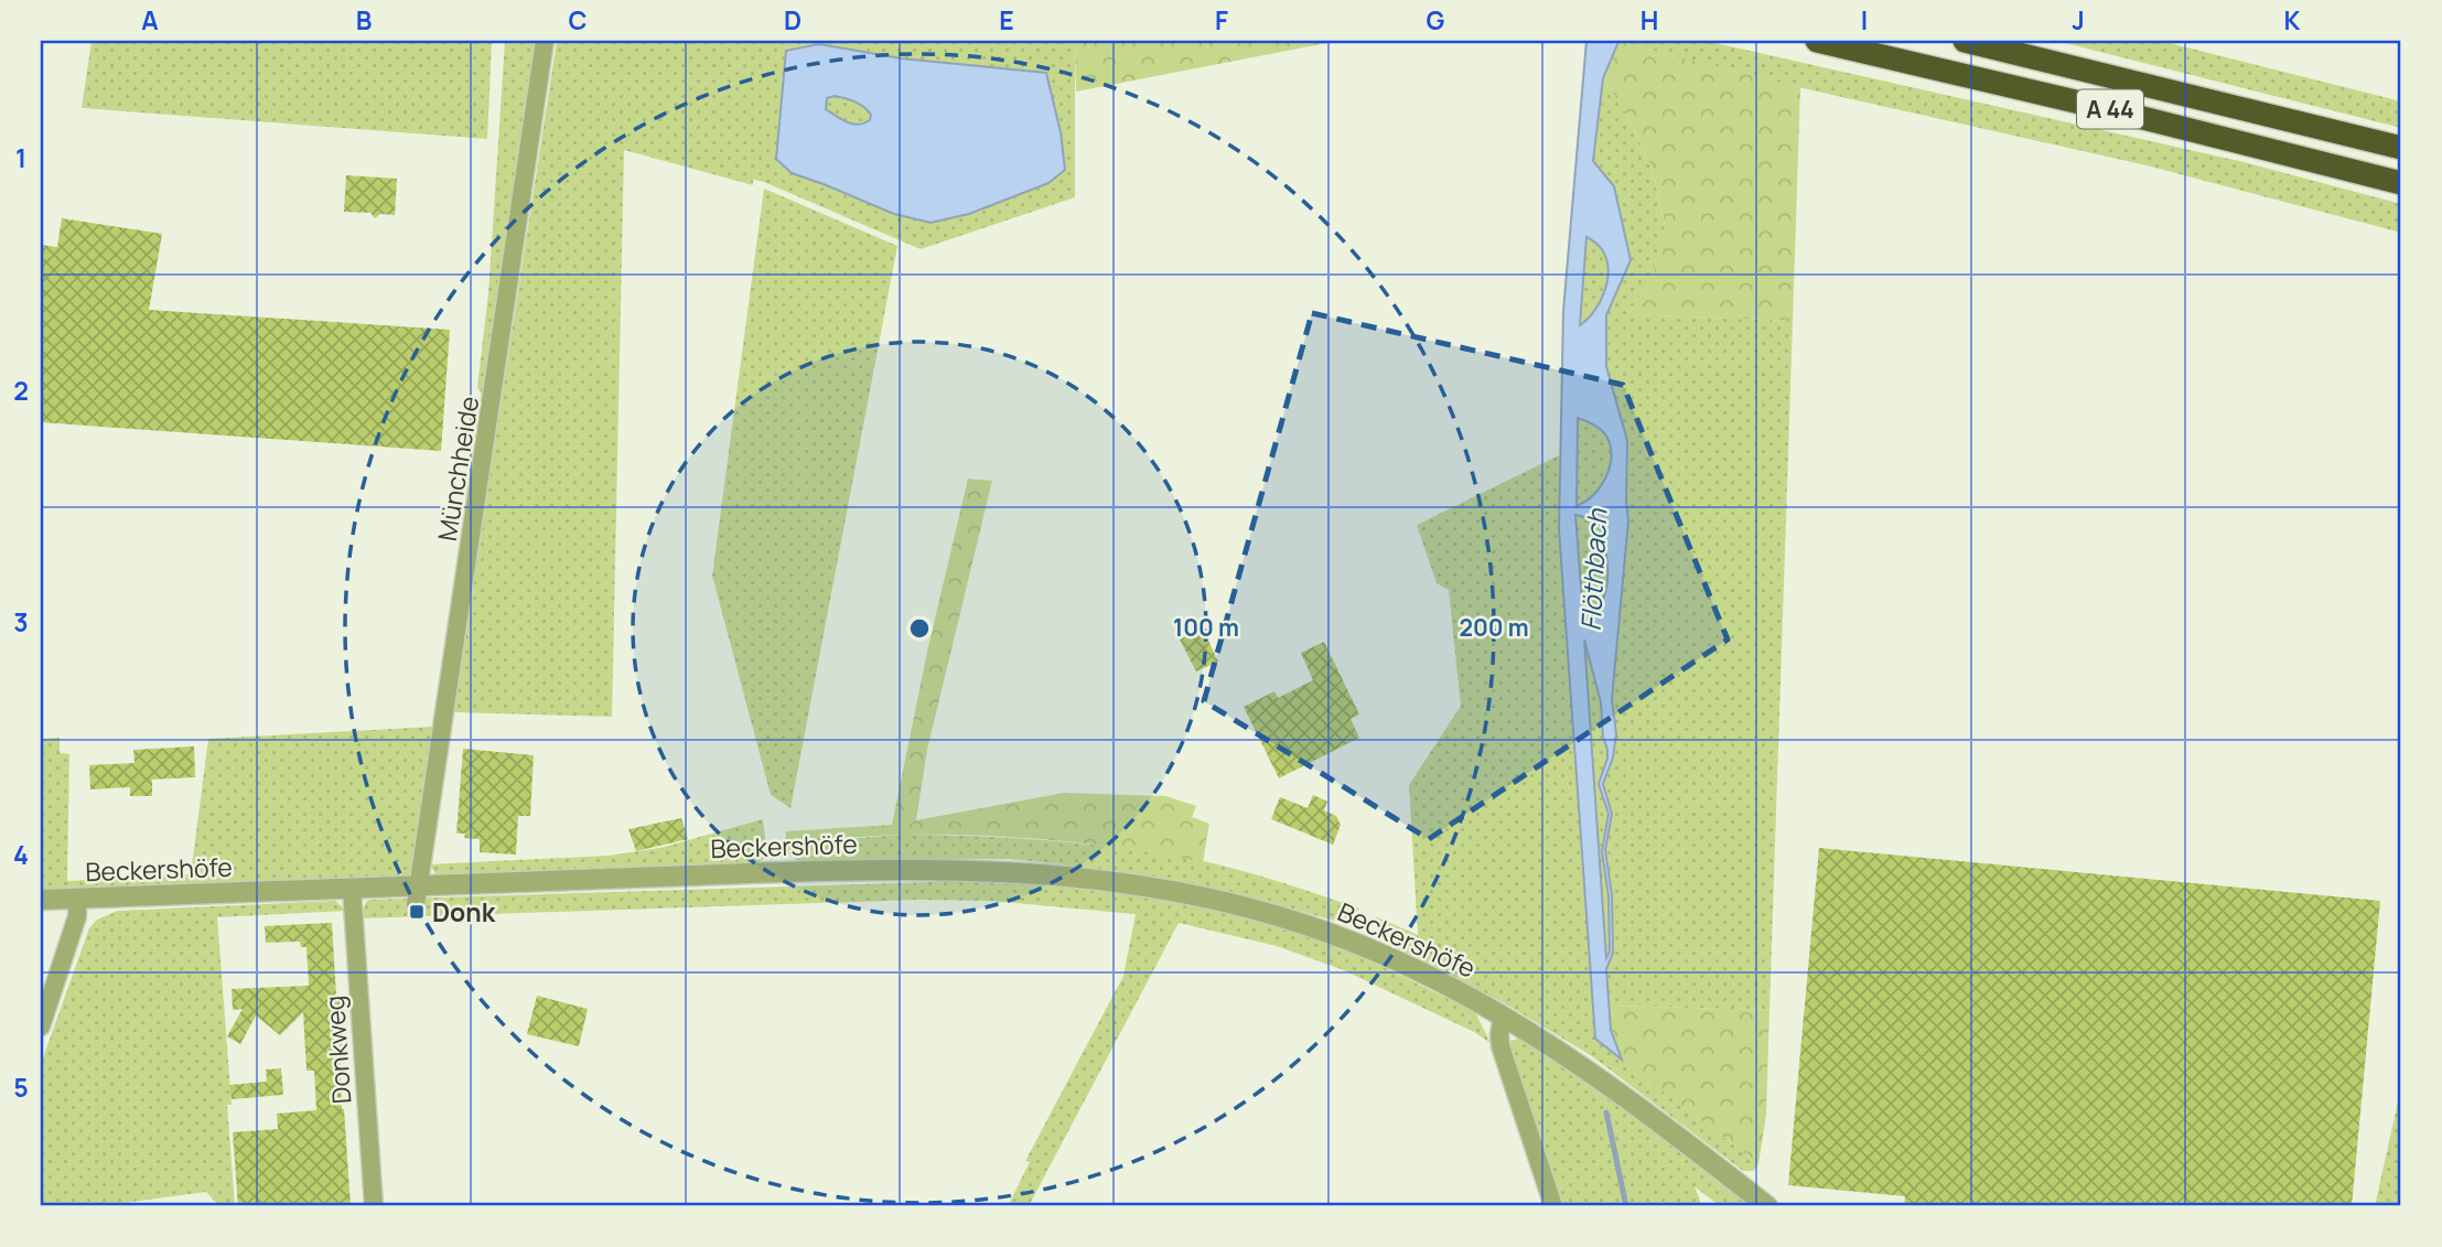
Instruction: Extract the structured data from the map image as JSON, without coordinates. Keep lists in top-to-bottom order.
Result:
{
  "streets": {
    "highway": ["A 44"],
    "street": ["Münchheide", "Beckershöfe", "Donkweg"]
  },
  "crossings": [
    ["Münchheide", "Beckershöfe"],
    ["Beckershöfe", "Donkweg"]
  ],
  "water": ["Flöthbach"],
  "places": {
    "transit": ["Donk"]
  },
  "grid": {
    "columns": [
      "A",
      "B",
      "C",
      "D",
      "E",
      "F",
      "G",
      "H",
      "I",
      "J",
      "K"
    ],
    "rows": [
      "1",
      "2",
      "3",
      "4",
      "5"
    ]
  },
  "rings": ["100 m", "200 m"]
}
